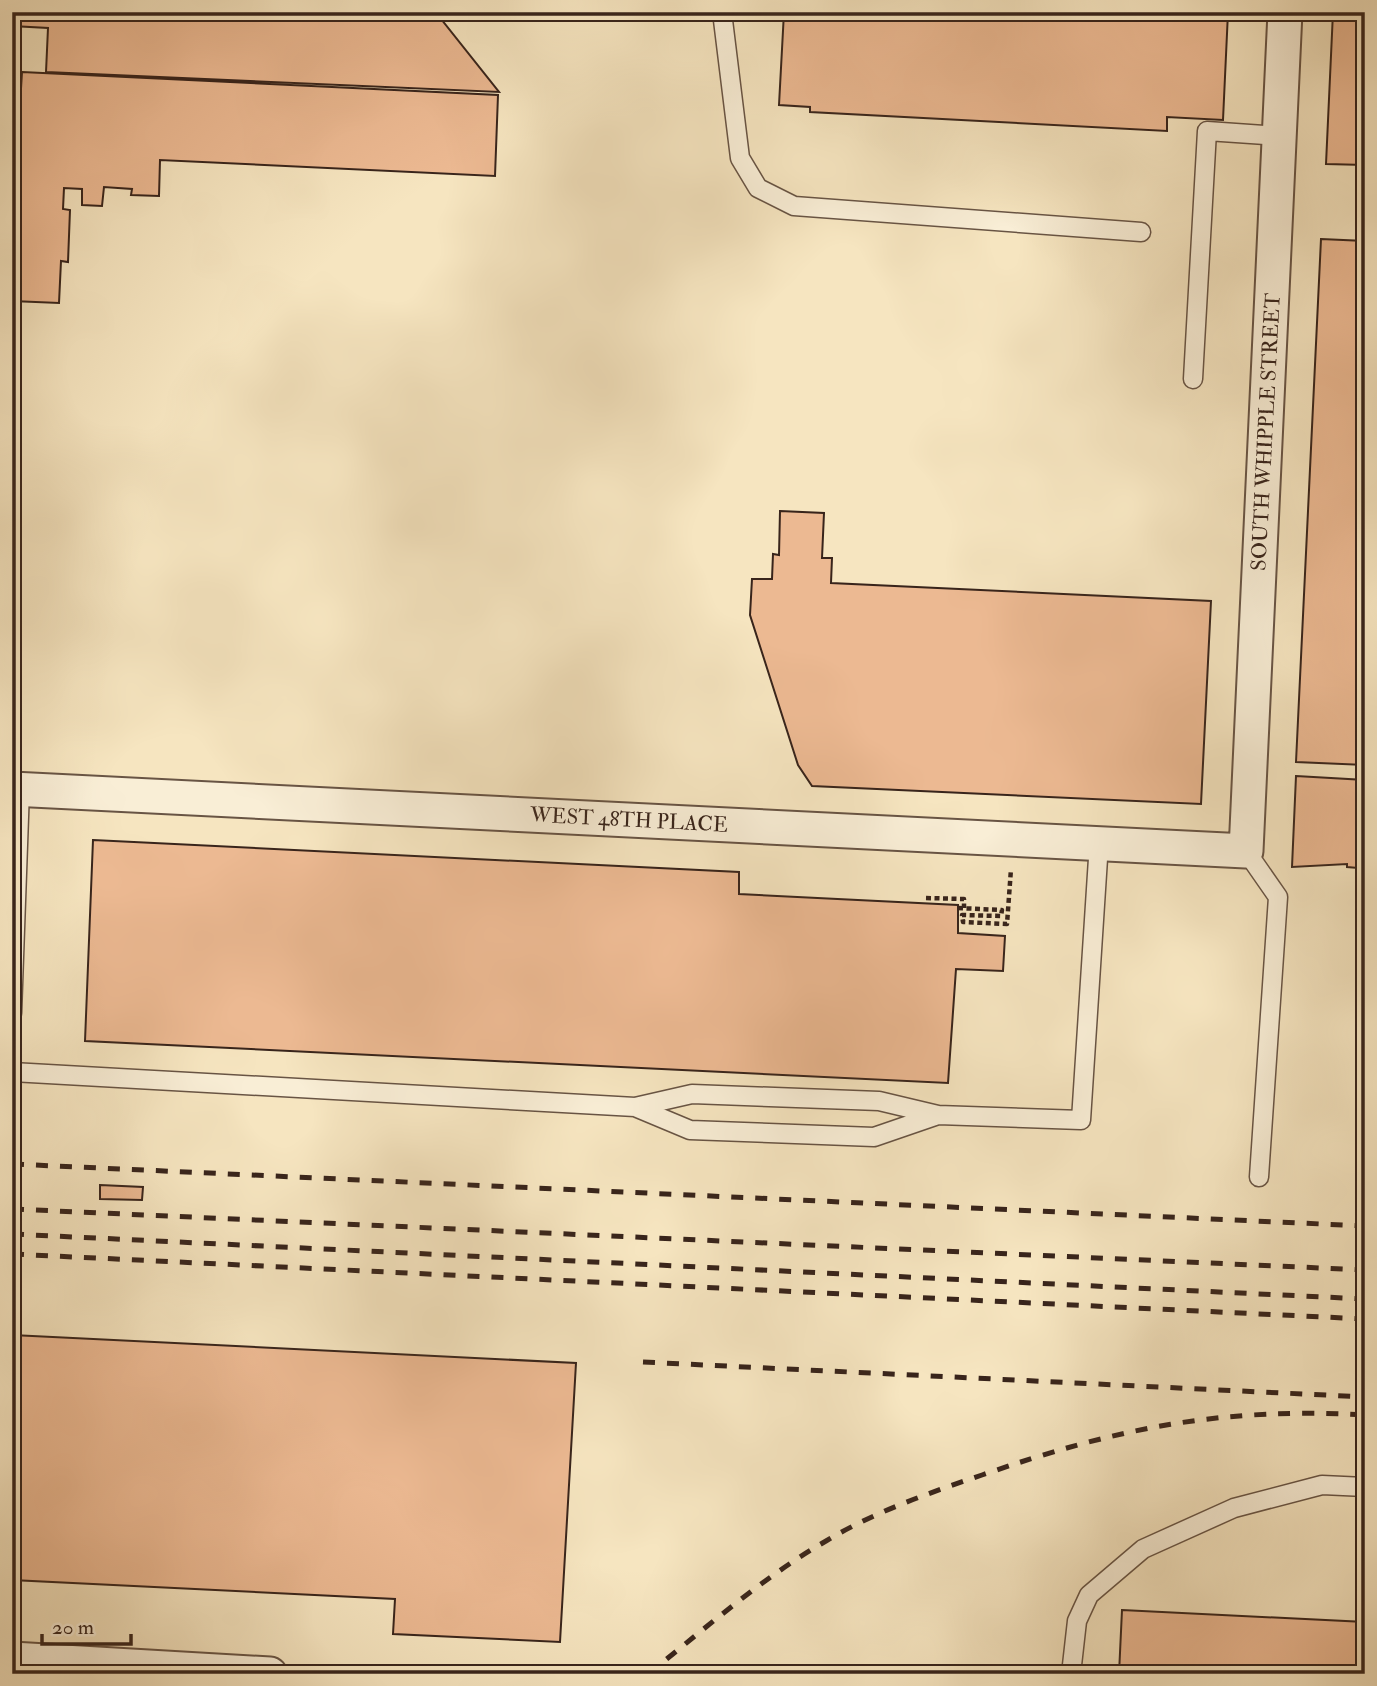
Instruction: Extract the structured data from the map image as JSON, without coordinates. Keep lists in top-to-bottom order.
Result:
{
  "streets": {
    "street": ["SOUTH WHIPPLE STREET", "WEST 48TH PLACE"]
  },
  "crossings": [
    ["SOUTH WHIPPLE STREET", "WEST 48TH PLACE"]
  ],
  "scale_bar": "20 m"
}
